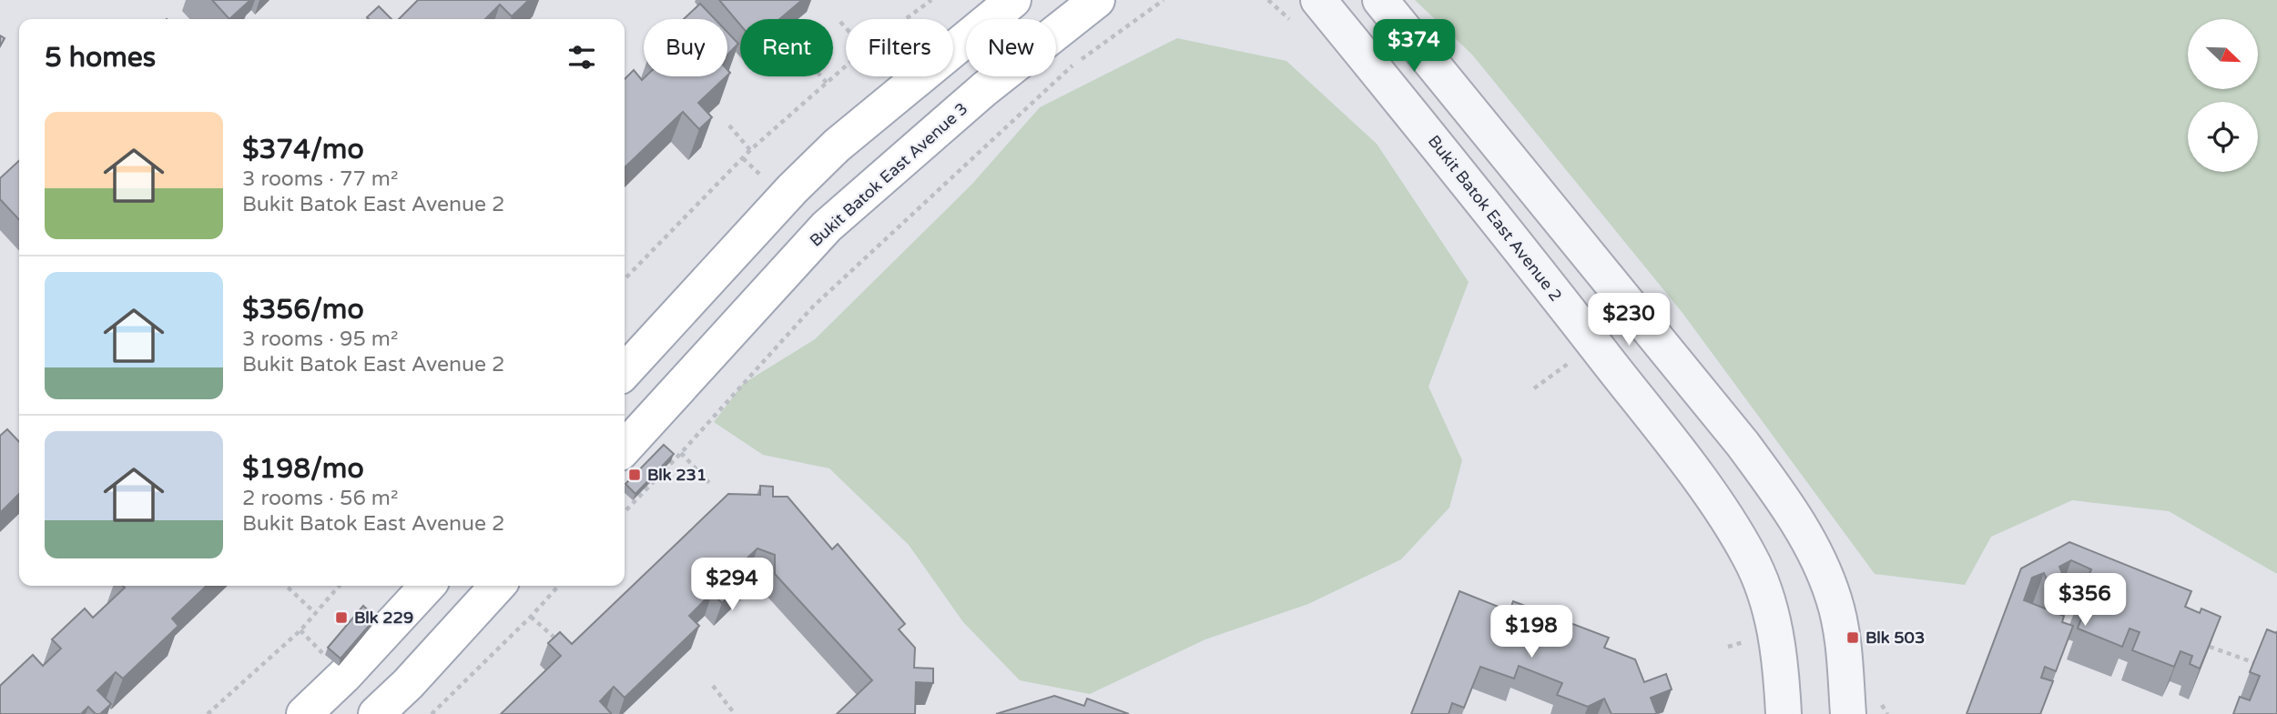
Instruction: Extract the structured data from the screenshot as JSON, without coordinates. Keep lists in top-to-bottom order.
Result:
{
  "streets": {
    "main road": ["Bukit Batok East Avenue 3"],
    "street": ["Bukit Batok East Avenue 2"]
  },
  "places": {
    "transit": ["Blk 231", "Blk 229", "Blk 503"]
  },
  "north": "bottom right",
  "page": {
    "price": [
      "$374",
      "$230",
      "$294",
      "$356",
      "$198"
    ],
    "chip": [
      "Buy",
      "Rent",
      "Filters",
      "New"
    ],
    "heading": "5 homes",
    "list": [
      {
        "name": "$374/mo",
        "note": "3 rooms · 77 m² · Bukit Batok East Avenue 2"
      },
      {
        "name": "$356/mo",
        "note": "3 rooms · 95 m² · Bukit Batok East Avenue 2"
      },
      {
        "name": "$198/mo",
        "note": "2 rooms · 56 m² · Bukit Batok East Avenue 2"
      }
    ]
  }
}
